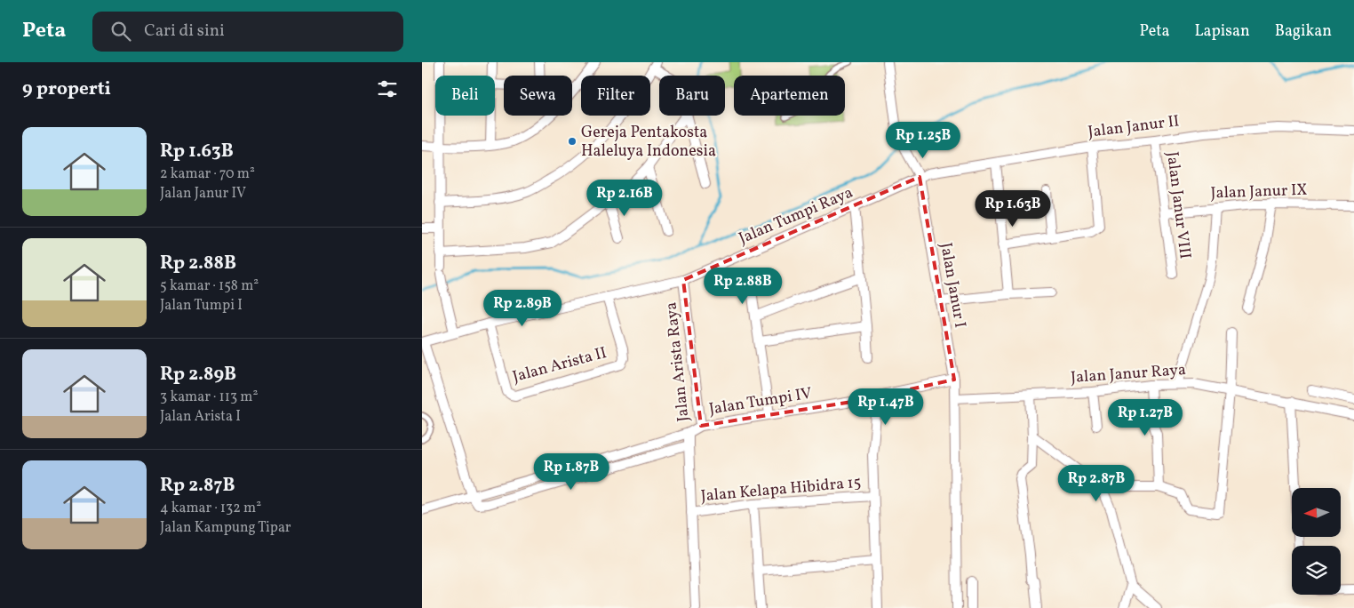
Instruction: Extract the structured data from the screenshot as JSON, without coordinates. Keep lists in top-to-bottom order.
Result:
{
  "streets": {
    "street": [
      "Jalan Janur II",
      "Jalan Janur IX",
      "Jalan Janur VIII",
      "Jalan Tumpi Raya",
      "Jalan Janur I",
      "Jalan Arista Raya",
      "Jalan Arista II",
      "Jalan Janur Raya",
      "Jalan Tumpi IV",
      "Jalan Kelapa Hibidra 15"
    ]
  },
  "crossings": [
    ["Jalan Janur II", "Jalan Janur VIII"],
    ["Jalan Janur II", "Jalan Tumpi Raya"],
    ["Jalan Janur II", "Jalan Janur I"],
    ["Jalan Janur IX", "Jalan Janur VIII"],
    ["Jalan Tumpi Raya", "Jalan Janur I"],
    ["Jalan Tumpi Raya", "Jalan Arista Raya"],
    ["Jalan Tumpi Raya", "Jalan Arista II"],
    ["Jalan Janur I", "Jalan Janur Raya"],
    ["Jalan Janur I", "Jalan Tumpi IV"],
    ["Jalan Arista Raya", "Jalan Tumpi IV"],
    ["Jalan Arista Raya", "Jalan Kelapa Hibidra 15"]
  ],
  "places": ["Gereja Pentakosta Haleluya Indonesia"],
  "north": "left",
  "page": {
    "header": "Peta",
    "search": "Cari di sini",
    "nav": ["Peta", "Lapisan", "Bagikan"],
    "heading": "9 properti",
    "chip": [
      "Beli",
      "Sewa",
      "Filter",
      "Baru",
      "Apartemen"
    ],
    "list": [
      {
        "name": "Rp 1.63B",
        "note": "2 kamar · 70 m² · Jalan Janur IV"
      },
      {
        "name": "Rp 2.88B",
        "note": "5 kamar · 158 m² · Jalan Tumpi I"
      },
      {
        "name": "Rp 2.89B",
        "note": "3 kamar · 113 m² · Jalan Arista I"
      },
      {
        "name": "Rp 2.87B",
        "note": "4 kamar · 132 m² · Jalan Kampung Tipar"
      }
    ],
    "price": [
      "Rp 1.25B",
      "Rp 2.16B",
      "Rp 1.63B",
      "Rp 2.88B",
      "Rp 2.89B",
      "Rp 1.47B",
      "Rp 1.27B",
      "Rp 1.87B",
      "Rp 2.87B"
    ]
  }
}
